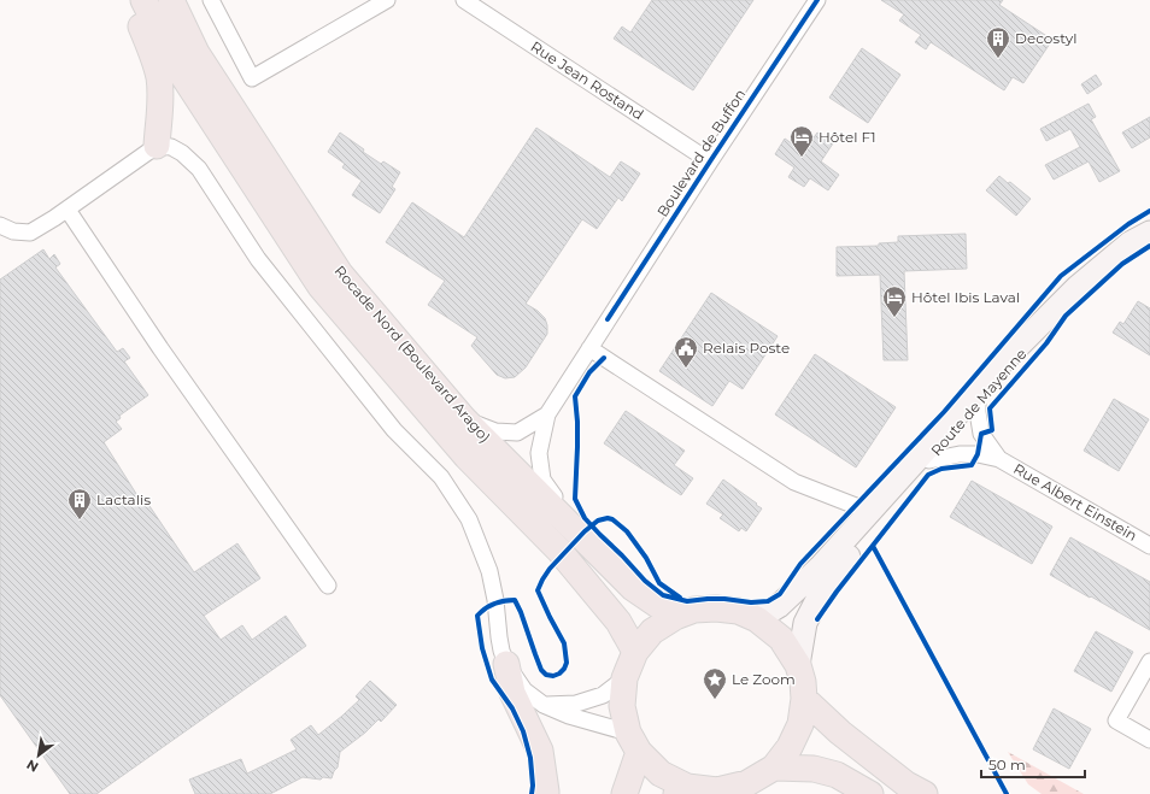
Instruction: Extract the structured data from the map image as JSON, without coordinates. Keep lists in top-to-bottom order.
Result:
{
  "streets": {
    "main road": ["Rocade Nord (Boulevard Arago)", "Route de Mayenne"],
    "street": ["Rue Jean Rostand", "Boulevard de Buffon", "Rue Albert Einstein"]
  },
  "crossings": [
    ["Rue Jean Rostand", "Boulevard de Buffon"],
    ["Route de Mayenne", "Rue Albert Einstein"]
  ],
  "places": {
    "building": ["Decostyl", "Lactalis"],
    "hotel": ["Hôtel F1", "Hôtel Ibis Laval"],
    "public building": ["Relais Poste"],
    "place": ["Le Zoom"]
  },
  "scale_bar": "50 m",
  "north": "bottom left"
}
